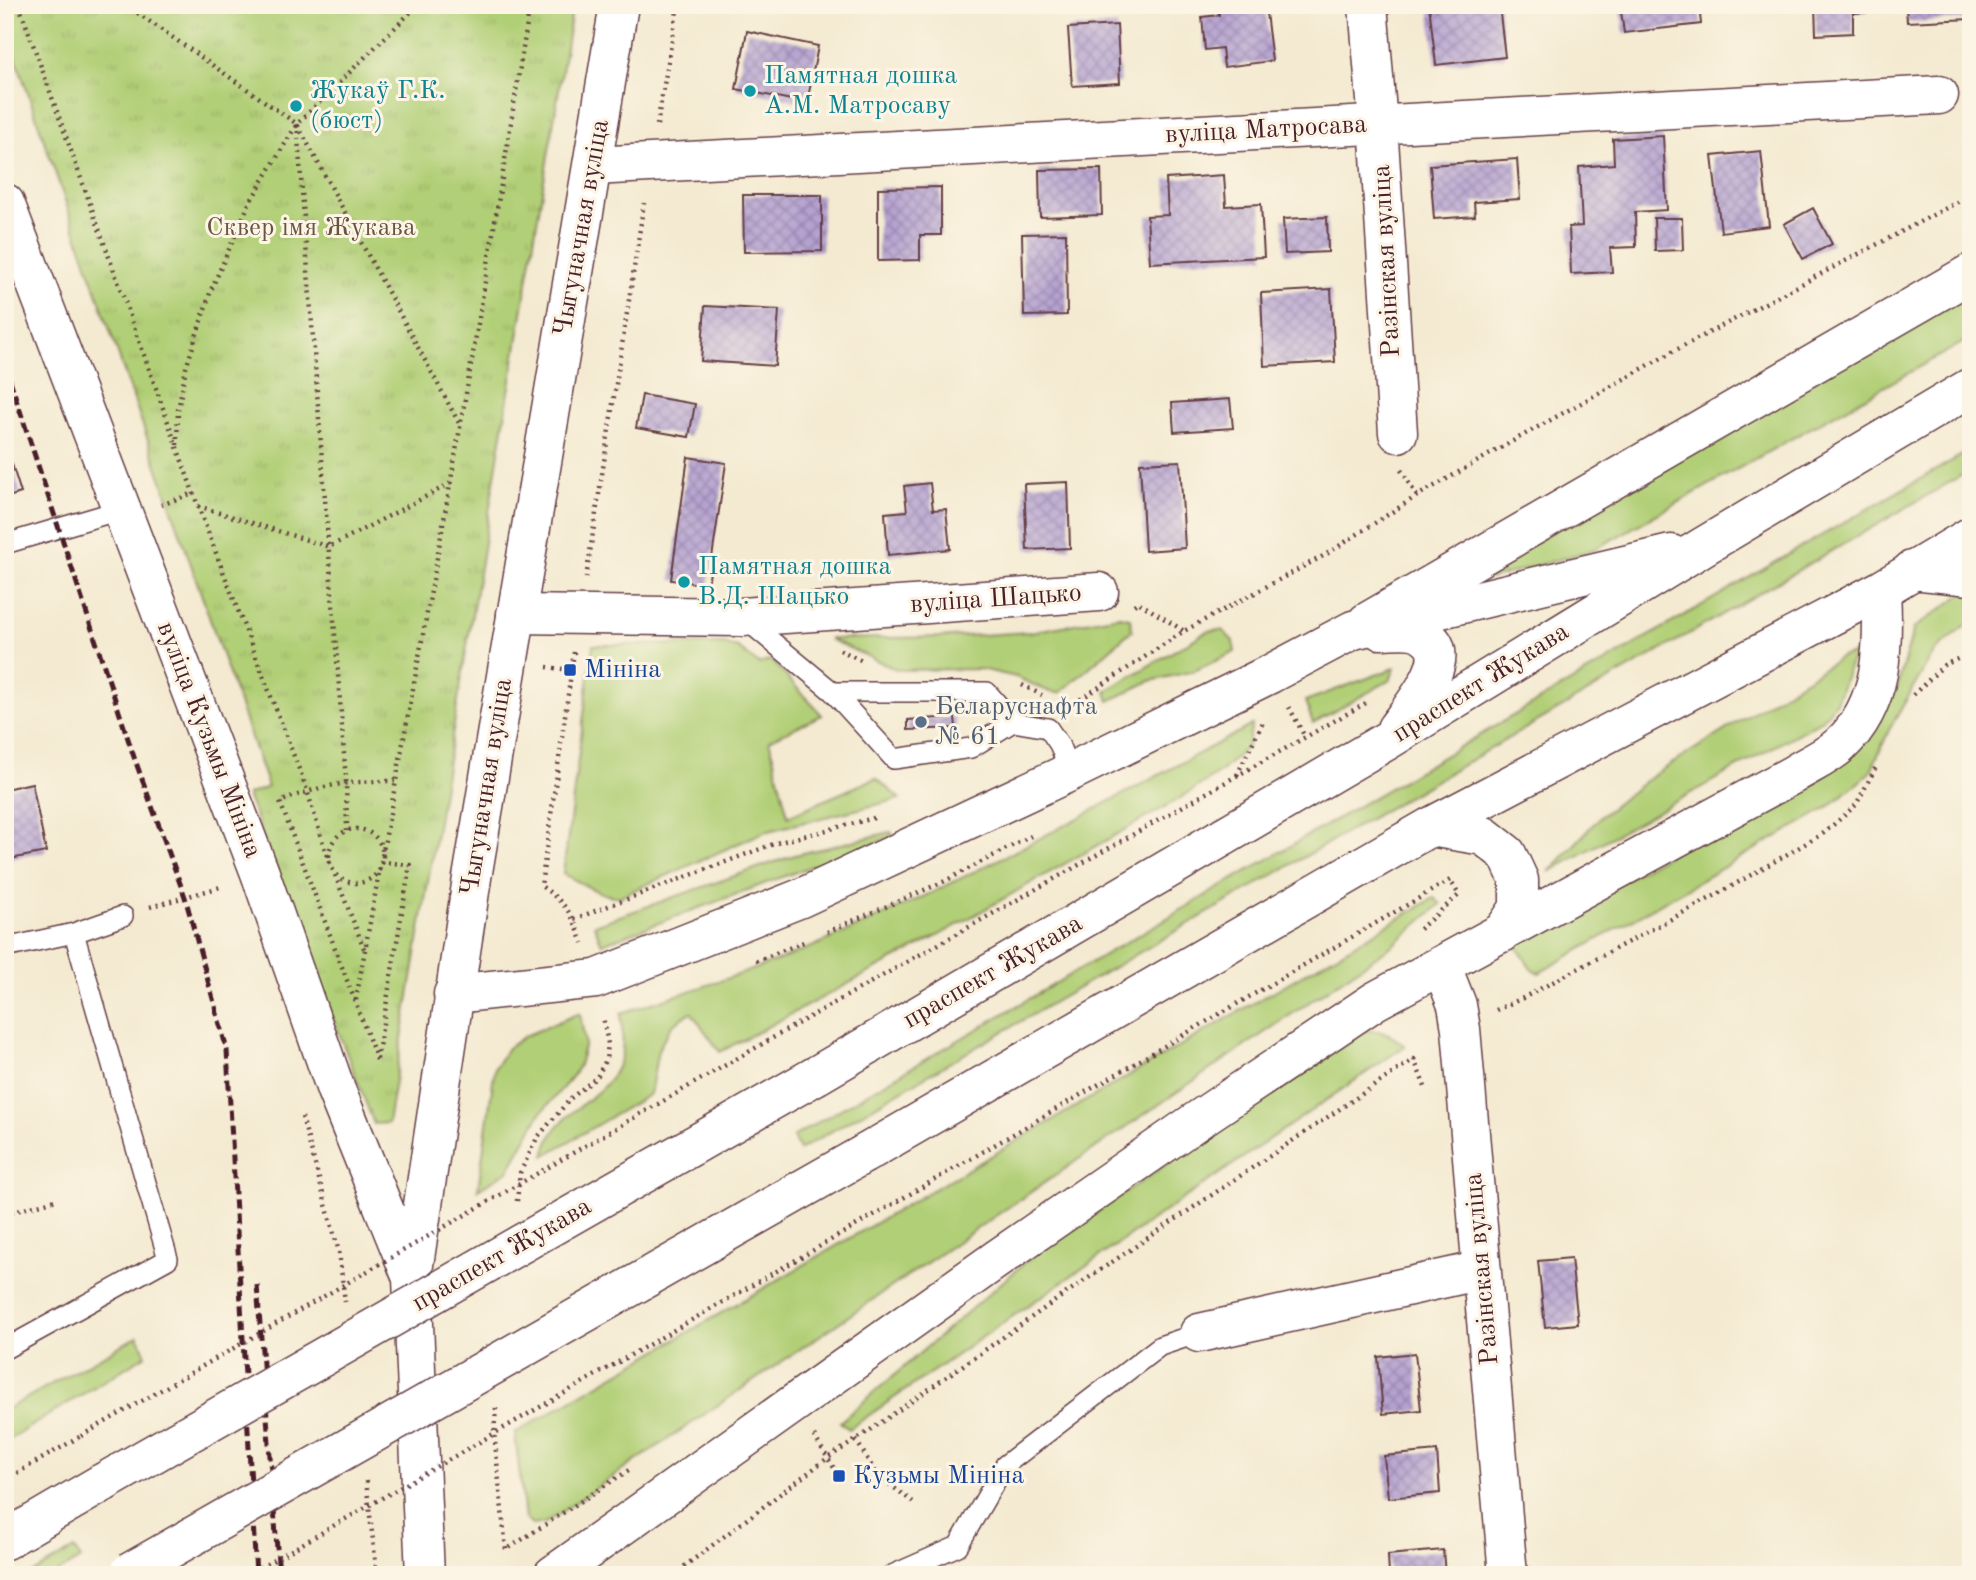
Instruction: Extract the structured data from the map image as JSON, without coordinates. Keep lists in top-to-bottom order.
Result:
{
  "streets": {
    "main road": [
      "вуліца Матросава",
      "Чыгуначная вуліца",
      "Разінская вуліца",
      "вуліца Шацько",
      "праспект Жукава",
      "вуліца Кузьмы Мініна"
    ]
  },
  "crossings": [
    ["вуліца Матросава", "Чыгуначная вуліца"],
    ["вуліца Матросава", "Разінская вуліца"],
    ["Чыгуначная вуліца", "вуліца Шацько"],
    ["Чыгуначная вуліца", "вуліца Кузьмы Мініна"]
  ],
  "parks": ["Сквер імя Жукава"],
  "places": {
    "other": [
      "Памятная дошка А.М. Матросаву",
      "Жукаў Г.К. (бюст)",
      "Памятная дошка В.Д. Шацько",
      "Беларуснафта № 61"
    ],
    "transit": ["Мініна", "Кузьмы Мініна"]
  }
}
